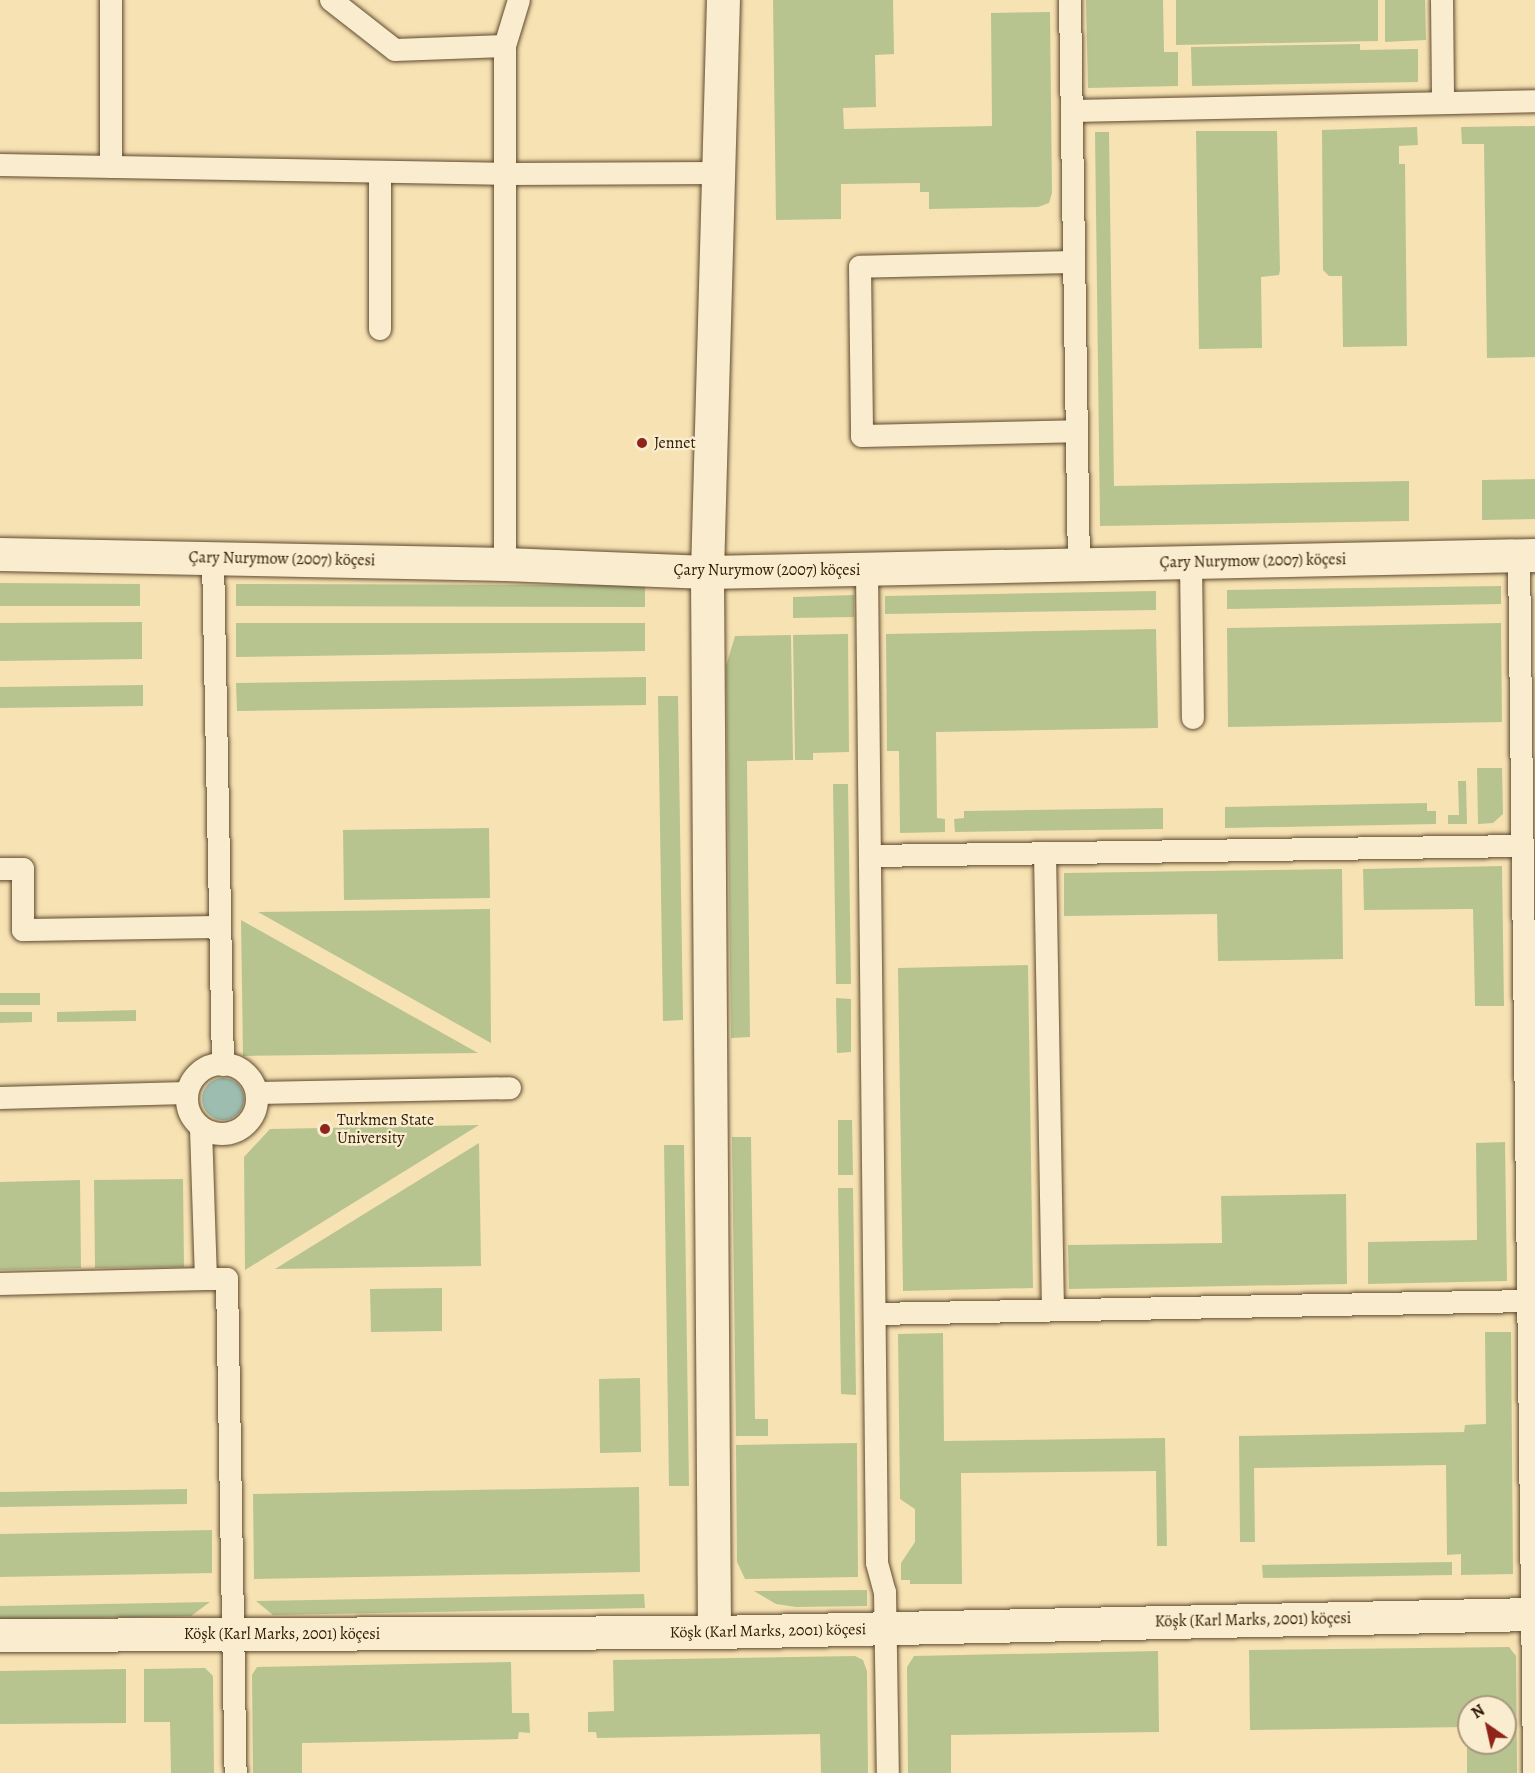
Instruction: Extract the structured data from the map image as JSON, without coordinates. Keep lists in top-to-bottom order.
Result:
{
  "streets": {
    "street": ["Çary Nurymow (2007) köçesi", "Köşk (Karl Marks, 2001) köçesi"]
  },
  "places": ["Jennet", "Turkmen State University"],
  "north": "top left"
}
